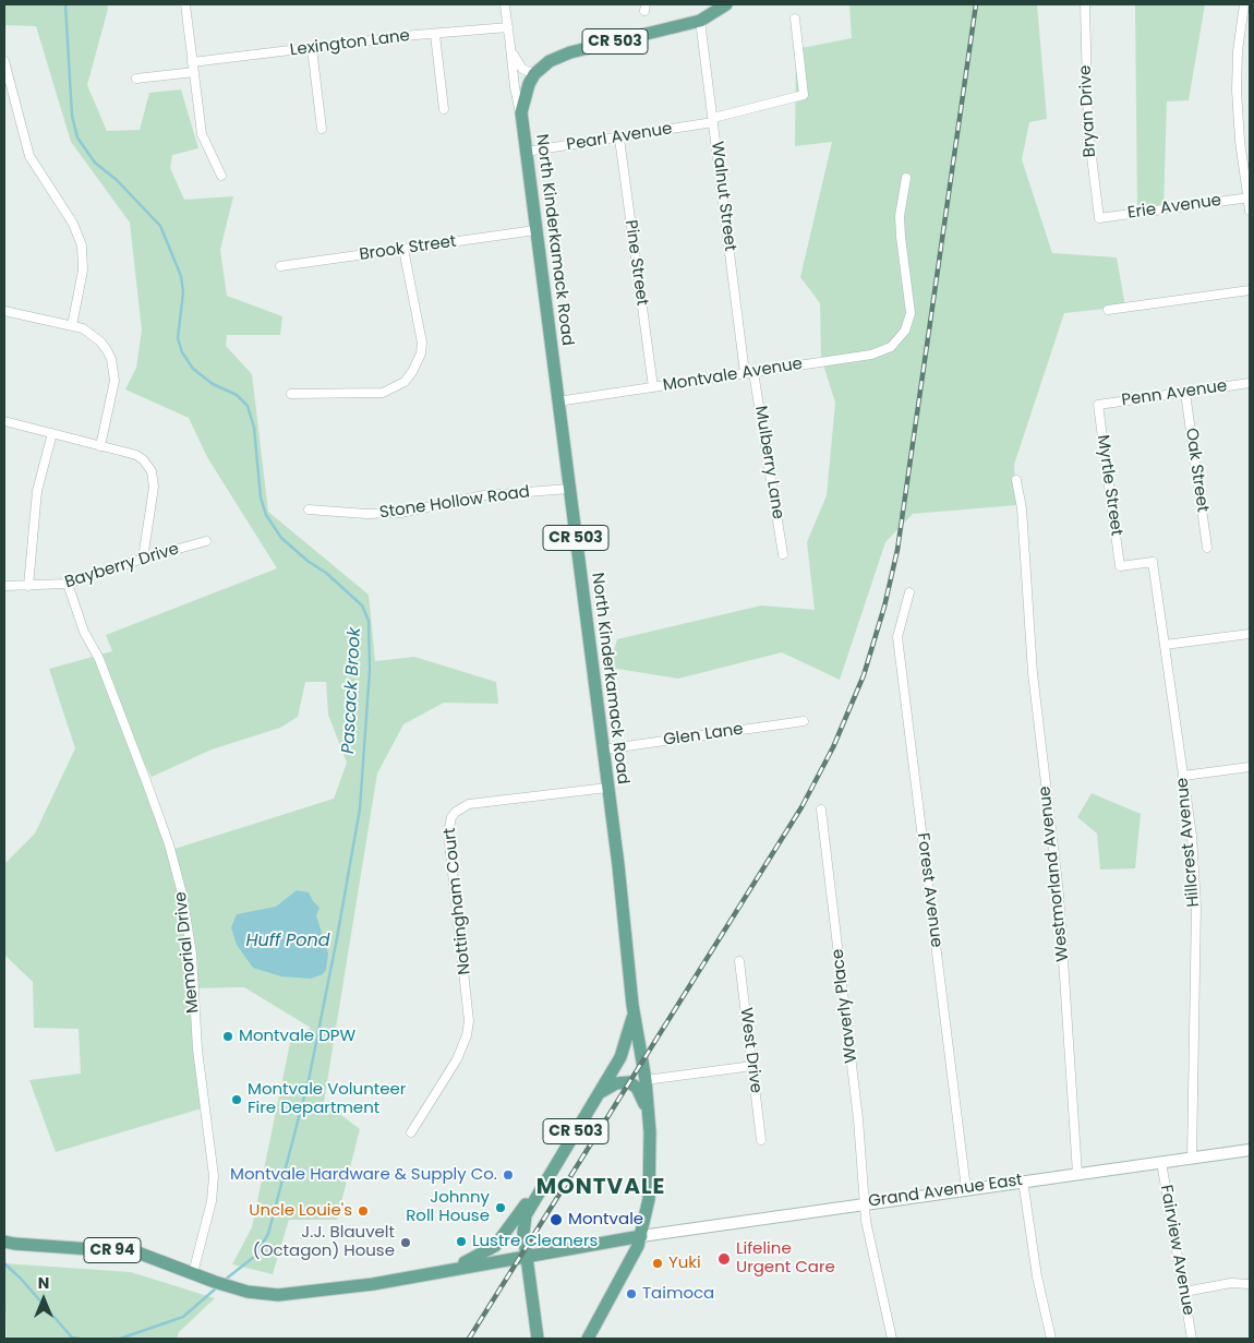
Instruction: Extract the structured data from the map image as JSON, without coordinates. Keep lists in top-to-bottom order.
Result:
{
  "streets": {
    "main road": [
      "CR 503",
      "North Kinderkamack Road",
      "Grand Avenue East",
      "CR 94"
    ],
    "street": [
      "Lexington Lane",
      "Bryan Drive",
      "Pearl Avenue",
      "Walnut Street",
      "Erie Avenue",
      "Brook Street",
      "Pine Street",
      "Montvale Avenue",
      "Penn Avenue",
      "Mulberry Lane",
      "Oak Street",
      "Myrtle Street",
      "Stone Hollow Road",
      "Bayberry Drive",
      "Glen Lane",
      "Hillcrest Avenue",
      "Westmorland Avenue",
      "Forest Avenue",
      "Nottingham Court",
      "Memorial Drive",
      "Waverly Place",
      "West Drive",
      "Fairview Avenue"
    ]
  },
  "crossings": [
    ["CR 503", "Walnut Street"],
    ["CR 503", "North Kinderkamack Road"],
    ["CR 503", "Grand Avenue East"],
    ["CR 503", "CR 94"],
    ["Bryan Drive", "Erie Avenue"],
    ["Pearl Avenue", "Walnut Street"],
    ["Pearl Avenue", "North Kinderkamack Road"],
    ["Pearl Avenue", "Pine Street"],
    ["Walnut Street", "Montvale Avenue"],
    ["Walnut Street", "Mulberry Lane"],
    ["North Kinderkamack Road", "Brook Street"],
    ["North Kinderkamack Road", "Montvale Avenue"],
    ["North Kinderkamack Road", "Stone Hollow Road"],
    ["North Kinderkamack Road", "Glen Lane"],
    ["North Kinderkamack Road", "Nottingham Court"],
    ["North Kinderkamack Road", "Grand Avenue East"],
    ["North Kinderkamack Road", "CR 94"],
    ["Pine Street", "Montvale Avenue"],
    ["Montvale Avenue", "Mulberry Lane"],
    ["Penn Avenue", "Oak Street"],
    ["Penn Avenue", "Myrtle Street"],
    ["Myrtle Street", "Hillcrest Avenue"],
    ["Bayberry Drive", "Memorial Drive"],
    ["Hillcrest Avenue", "Grand Avenue East"],
    ["Westmorland Avenue", "Grand Avenue East"],
    ["Forest Avenue", "Grand Avenue East"],
    ["Memorial Drive", "CR 94"],
    ["Waverly Place", "Grand Avenue East"],
    ["Grand Avenue East", "CR 94"],
    ["Grand Avenue East", "Fairview Avenue"]
  ],
  "districts": ["MONTVALE"],
  "water": ["Pascack Brook", "Huff Pond"],
  "places": [
    "Montvale DPW",
    "Montvale Volunteer Fire Department",
    "Montvale Hardware & Supply Co.",
    "Johnny Roll House",
    "Uncle Louie's",
    "Montvale",
    "Lustre Cleaners",
    "J.J. Blauvelt (Octagon) House",
    "Lifeline Urgent Care",
    "Yuki",
    "Taimoca"
  ],
  "north": "top"
}
